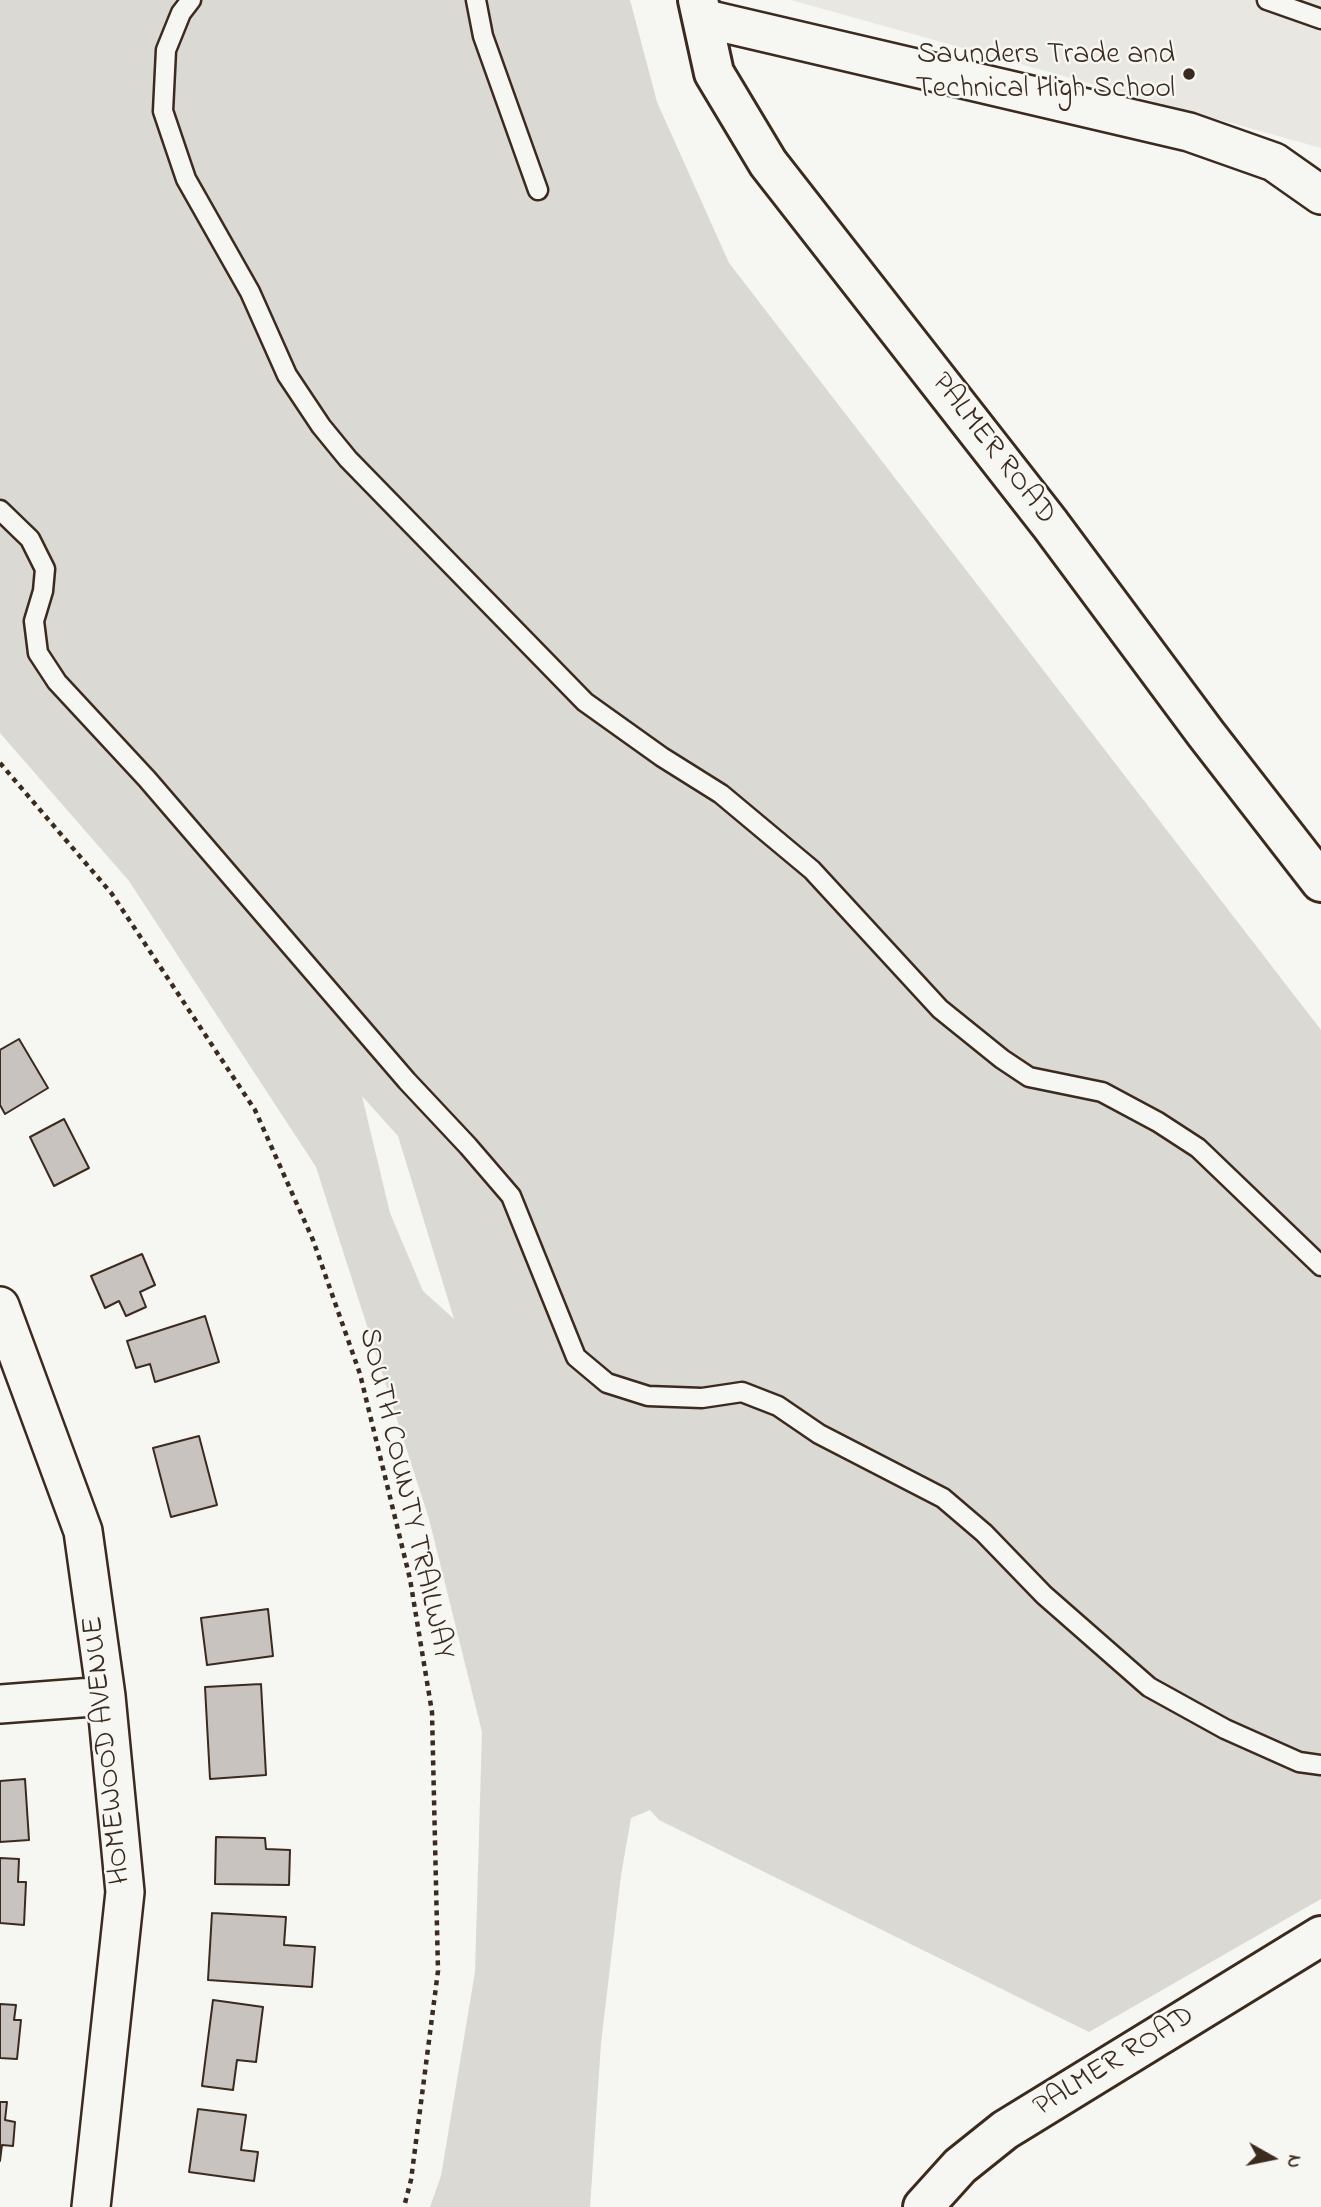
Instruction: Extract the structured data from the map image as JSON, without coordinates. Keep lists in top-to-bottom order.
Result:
{
  "streets": {
    "street": ["PALMER ROAD", "HOMEWOOD AVENUE"],
    "path": ["SOUTH COUNTY TRAILWAY"]
  },
  "places": ["Saunders Trade and Technical High School"],
  "north": "right"
}
